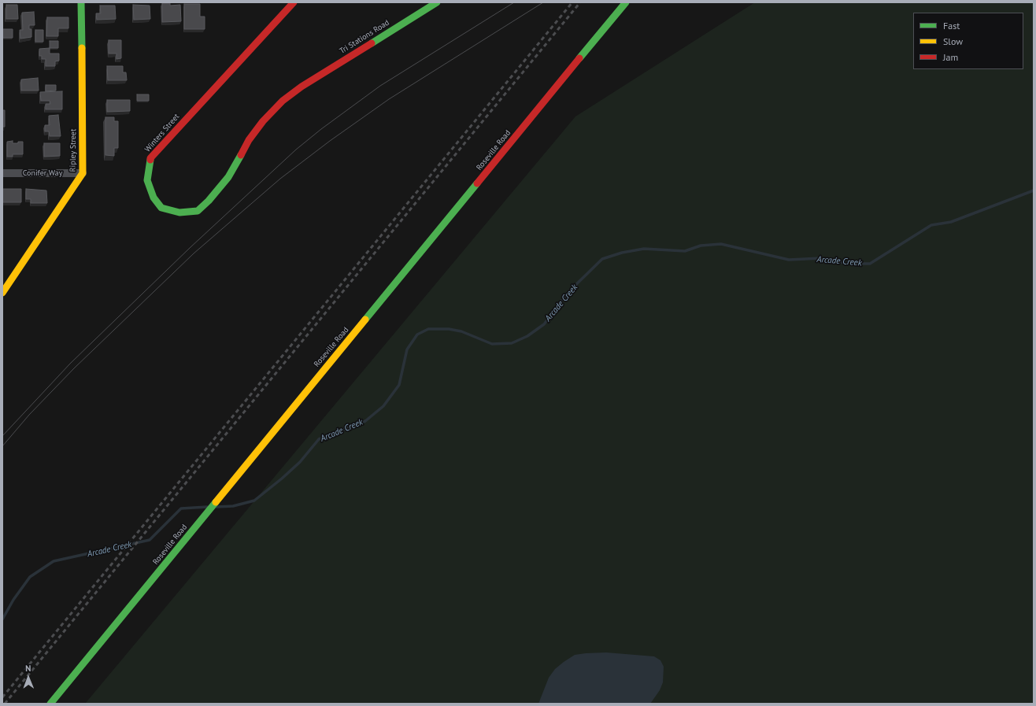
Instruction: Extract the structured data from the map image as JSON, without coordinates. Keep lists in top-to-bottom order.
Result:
{
  "streets": {
    "street": [
      "Tri Stations Road",
      "Winters Street",
      "Ripley Street",
      "Roseville Road",
      "Conifer Way"
    ]
  },
  "crossings": [
    ["Tri Stations Road", "Winters Street"],
    ["Ripley Street", "Conifer Way"]
  ],
  "water": ["Arcade Creek"],
  "legend": ["Fast", "Slow", "Jam"],
  "north": "top"
}
